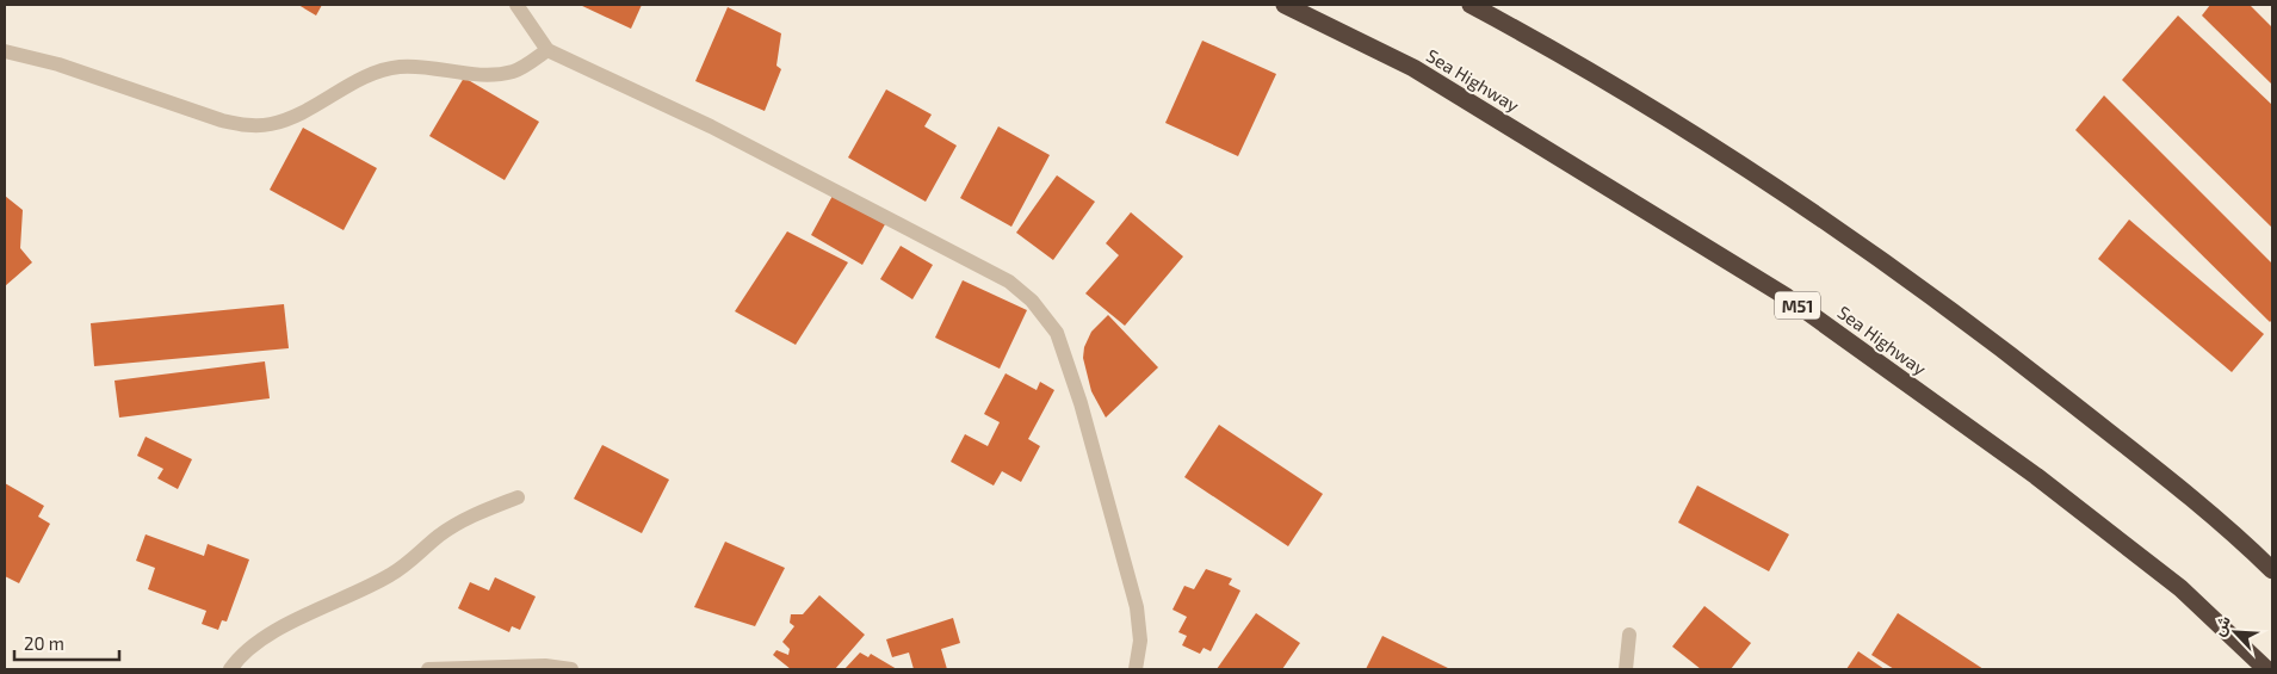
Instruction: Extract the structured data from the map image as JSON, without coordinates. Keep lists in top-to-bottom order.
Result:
{
  "streets": {
    "highway": ["Sea Highway", "M51"]
  },
  "scale_bar": "20 m",
  "north": "top left"
}
